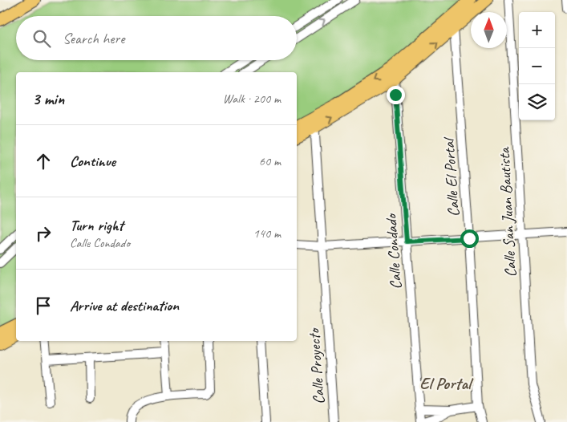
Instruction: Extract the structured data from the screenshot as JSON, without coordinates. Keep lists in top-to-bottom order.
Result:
{
  "streets": {
    "street": [
      "Calle El Portal",
      "Calle San Juan Bautista",
      "Calle Condado",
      "Calle Proyecto"
    ]
  },
  "districts": ["El Portal"],
  "north": "top",
  "page": {
    "map_buttons": ["+", "−"],
    "search": "Search here",
    "heading": ["3 min", "Walk · 200 m"],
    "list": [
      ["Continue", "60 m"],
      ["Turn right", "Calle Condado", "140 m"],
      "Arrive at destination"
    ]
  }
}
